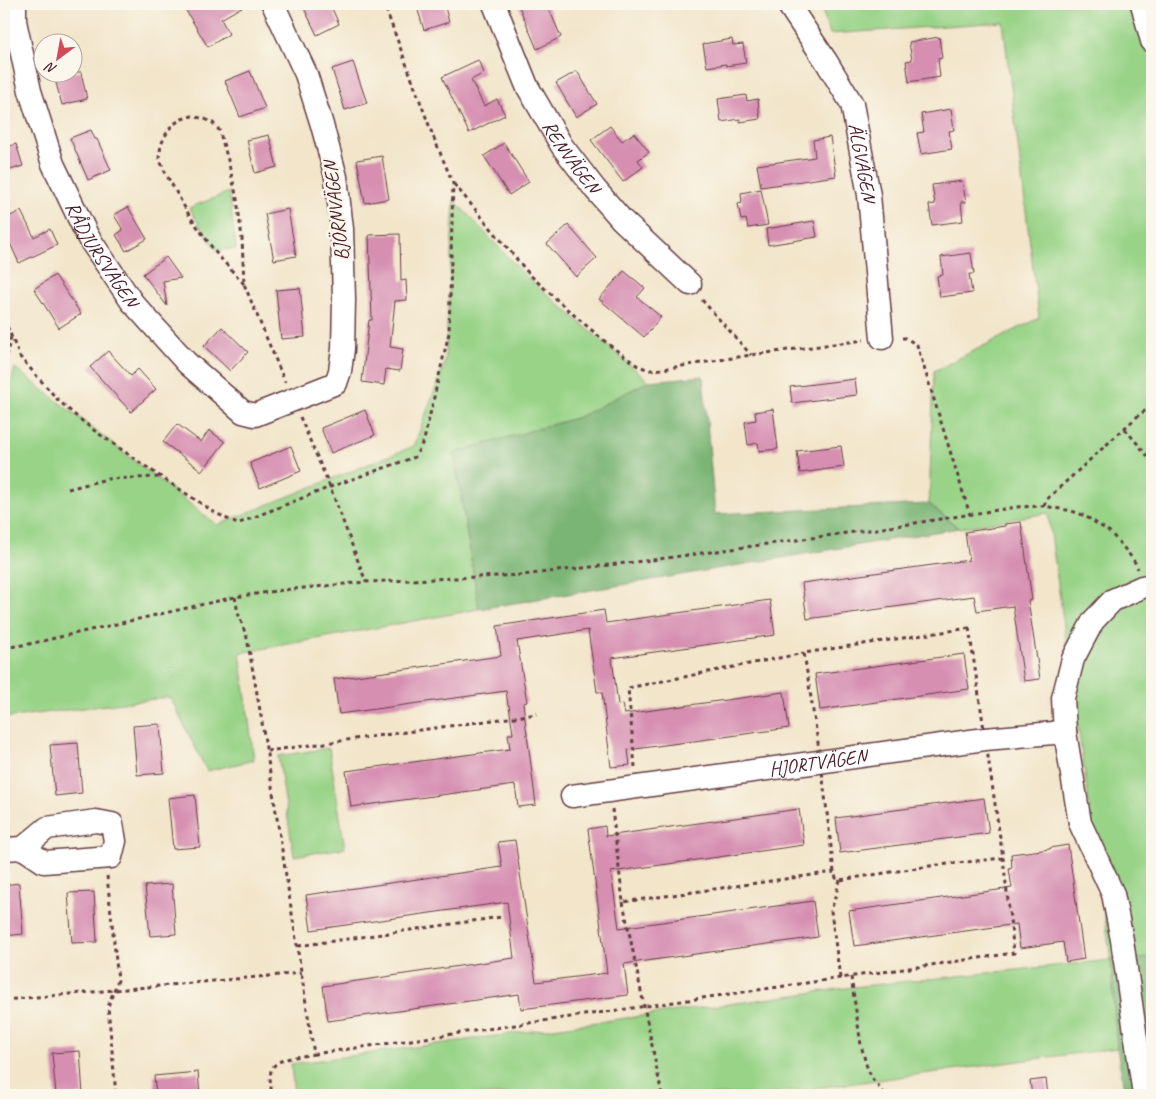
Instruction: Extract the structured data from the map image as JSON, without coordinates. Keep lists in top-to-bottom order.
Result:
{
  "streets": {
    "street": [
      "RENVÄGEN",
      "ÄLGVÄGEN",
      "BJÖRNVÄGEN",
      "RÅDJURSVÄGEN",
      "HJORTVÄGEN"
    ]
  },
  "crossings": [
    ["BJÖRNVÄGEN", "RÅDJURSVÄGEN"]
  ],
  "north": "bottom left"
}
